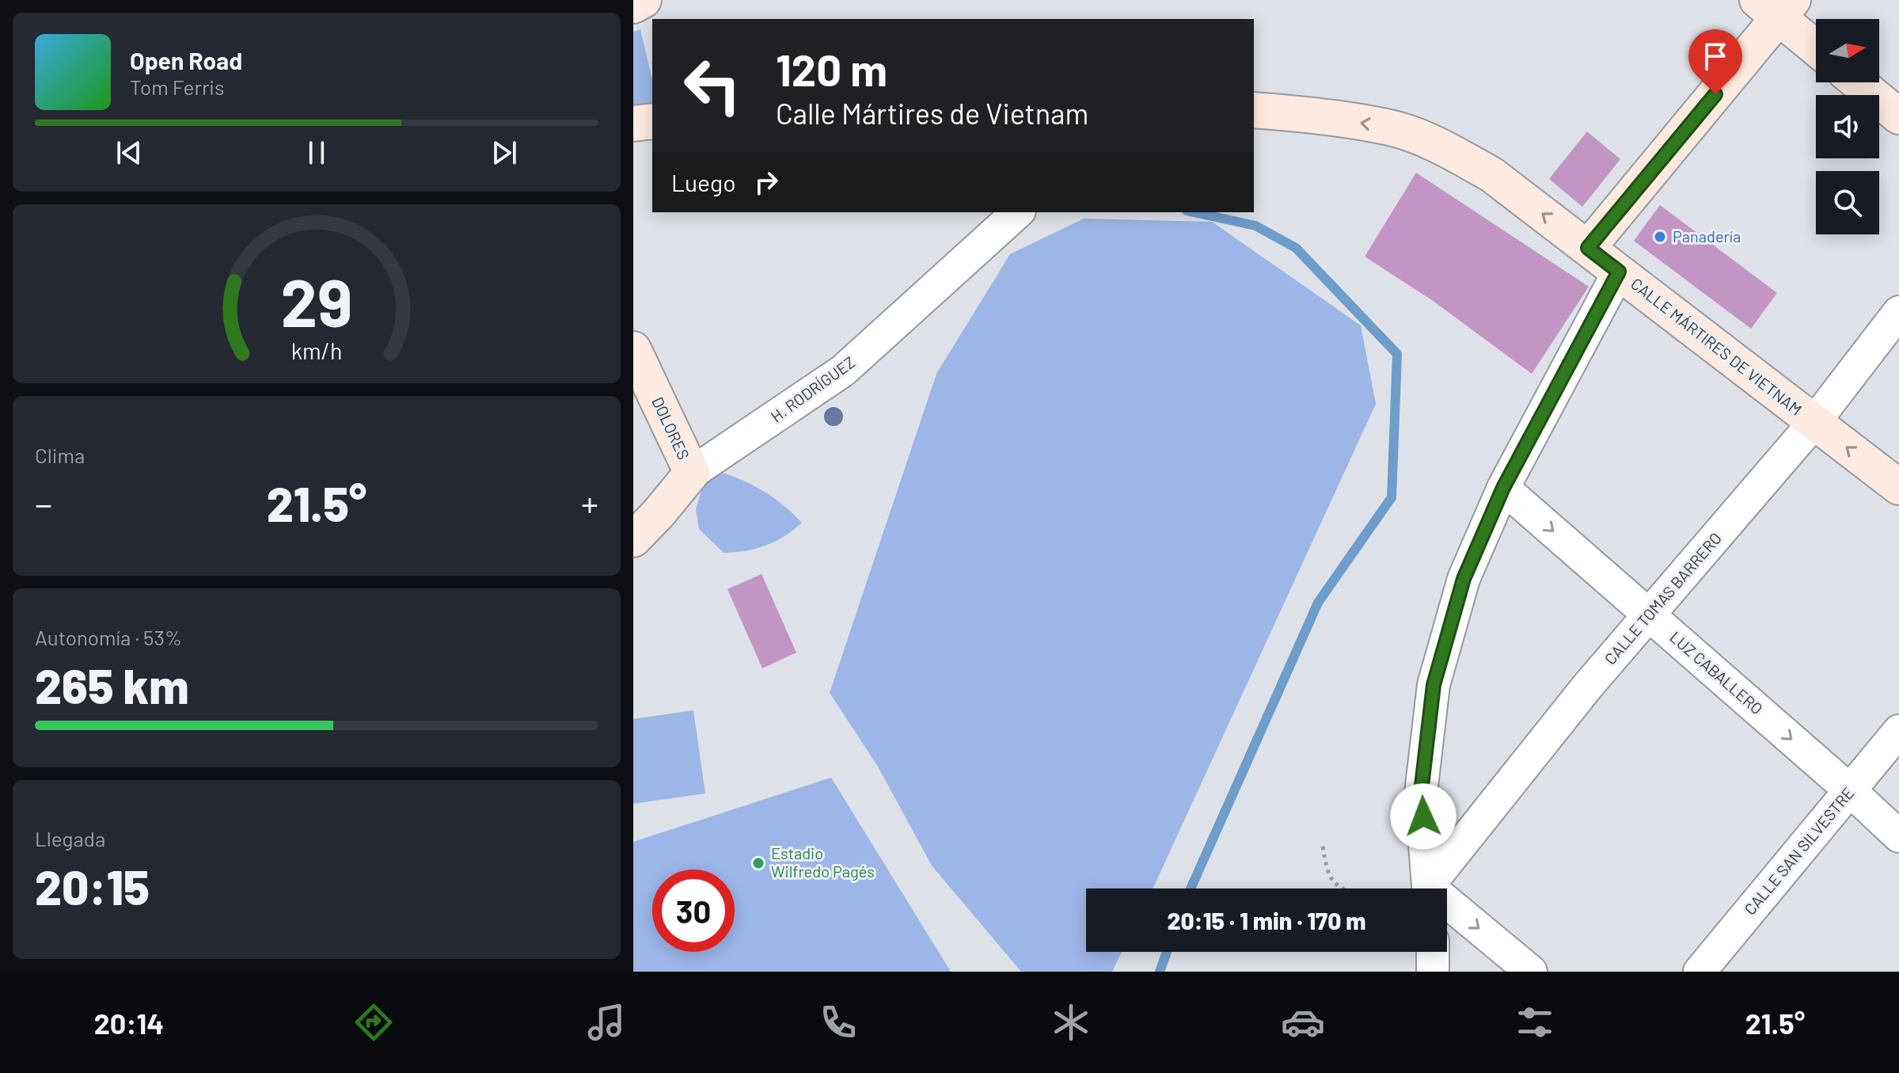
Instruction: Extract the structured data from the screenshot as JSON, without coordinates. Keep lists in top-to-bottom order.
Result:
{
  "streets": {
    "main road": ["CALLE MÁRTIRES DE VIETNAM", "H. RODRÍGUEZ", "DOLORES"],
    "street": ["CALLE TOMAS BARRERO", "LUZ CABALLERO", "CALLE SAN SILVESTRE"]
  },
  "crossings": [
    ["CALLE MÁRTIRES DE VIETNAM", "CALLE TOMAS BARRERO"],
    ["H. RODRÍGUEZ", "DOLORES"],
    ["CALLE TOMAS BARRERO", "LUZ CABALLERO"],
    ["LUZ CABALLERO", "CALLE SAN SILVESTRE"]
  ],
  "one_way": ["CALLE MÁRTIRES DE VIETNAM", "LUZ CABALLERO"],
  "places": ["Panadería", "Estadio Wilfredo Pagés"],
  "north": "right",
  "page": {
    "turn": ["120 m", "Calle Mártires de Vietnam"],
    "song": ["Open Road", "Tom Ferris"],
    "then": "Luego",
    "tile": [
      "Clima",
      ["Autonomía · 53%", "265 km"],
      ["Llegada", "20:15"]
    ],
    "heat": ["−", "21.5°", "+"],
    "limit": "30",
    "trip": "20:15 · 1 min · 170 m",
    "tabs": ["20:14", "21.5°"],
    "gauge": ["29", "km/h"]
  }
}
